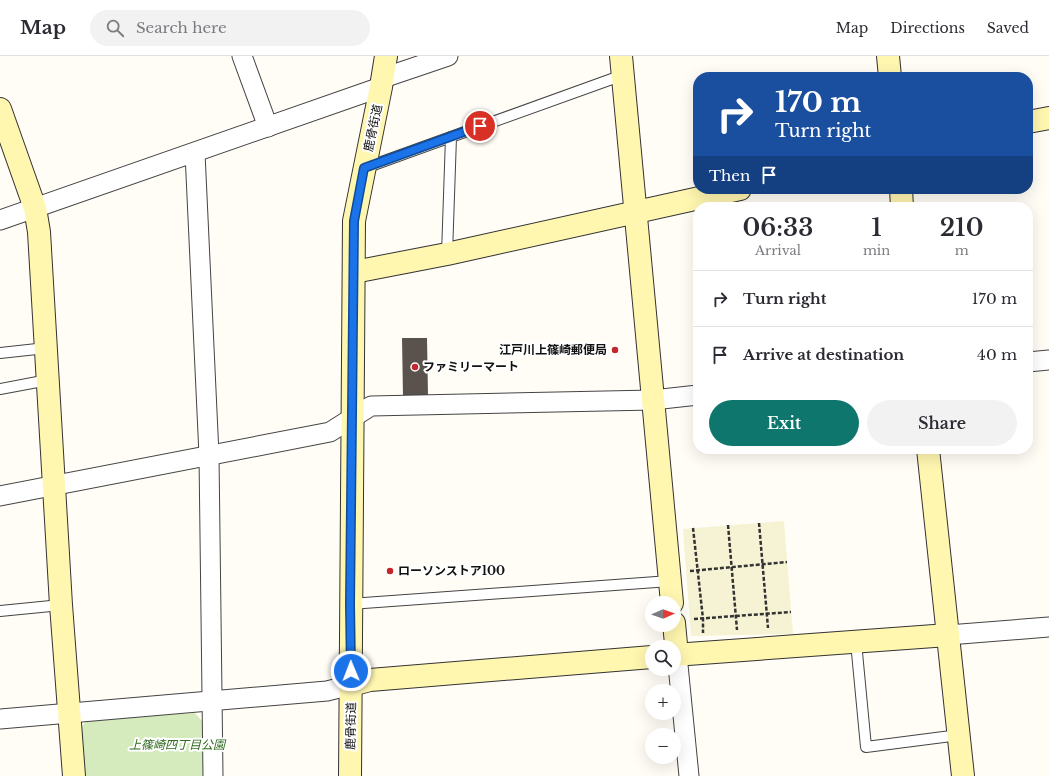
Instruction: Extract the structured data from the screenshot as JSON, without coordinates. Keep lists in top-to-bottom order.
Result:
{
  "streets": {
    "street": ["鹿骨街道"]
  },
  "parks": ["上篠崎四丁目公園"],
  "places": ["江戸川上篠崎郵便局", "ファミリーマート", "ローソンストア100"],
  "north": "right",
  "page": {
    "header": "Map",
    "search": "Search here",
    "nav": ["Map", "Directions", "Saved"],
    "turn": ["170 m", "Turn right"],
    "then": "Then",
    "eta": [
      "06:33",
      "Arrival",
      "1",
      "min",
      "210",
      "m"
    ],
    "list": [
      {
        "name": "Turn right",
        "value": "170 m"
      },
      {
        "name": "Arrive at destination",
        "value": "40 m"
      }
    ],
    "buttons": ["Exit", "Share"],
    "map_buttons": ["+", "−"]
  }
}
